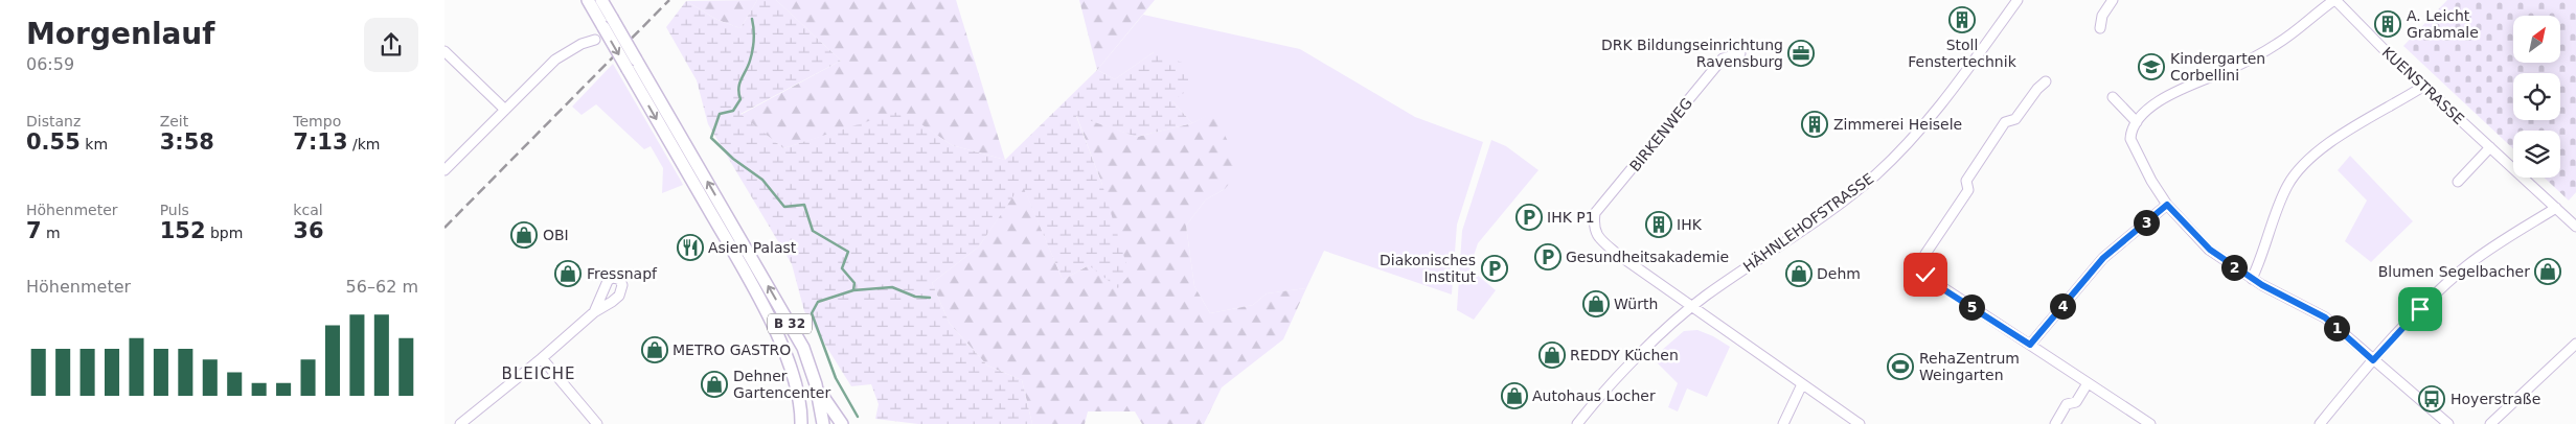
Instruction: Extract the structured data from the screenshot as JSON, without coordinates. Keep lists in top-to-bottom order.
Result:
{
  "streets": {
    "main road": ["B 32"],
    "street": ["KUENSTRASSE", "BIRKENWEG", "HÄHNLEHOFSTRASSE"]
  },
  "crossings": [
    ["BIRKENWEG", "HÄHNLEHOFSTRASSE"]
  ],
  "districts": ["BLEICHE"],
  "places": {
    "building": [
      "Stoll Fenstertechnik",
      "A. Leicht Grabmale",
      "Zimmerei Heisele",
      "IHK"
    ],
    "office": ["DRK Bildungseinrichtung Ravensburg"],
    "school or university": ["Kindergarten Corbellini"],
    "parking": ["IHK P1", "Gesundheitsakademie", "Diakonisches Institut"],
    "shop": [
      "OBI",
      "Blumen Segelbacher",
      "Fressnapf",
      "Dehm",
      "Würth",
      "METRO GASTRO",
      "REDDY Küchen",
      "Dehner Gartencenter",
      "Autohaus Locher"
    ],
    "restaurant": ["Asien Palast"],
    "sports": ["RehaZentrum Weingarten"],
    "bus stop": ["Hoyerstraße"]
  },
  "north": "top right",
  "page": {
    "heading": ["Morgenlauf", "06:59"],
    "stats": [
      ["Distanz", "0.55 km"],
      ["Zeit", "3:58"],
      ["Tempo", "7:13 /km"],
      ["Höhenmeter", "7 m"],
      ["Puls", "152 bpm"],
      ["kcal", "36"]
    ],
    "pins": [
      "3",
      "2",
      "4",
      "5",
      "1"
    ],
    "chart": ["Höhenmeter", "56–62 m"]
  }
}
